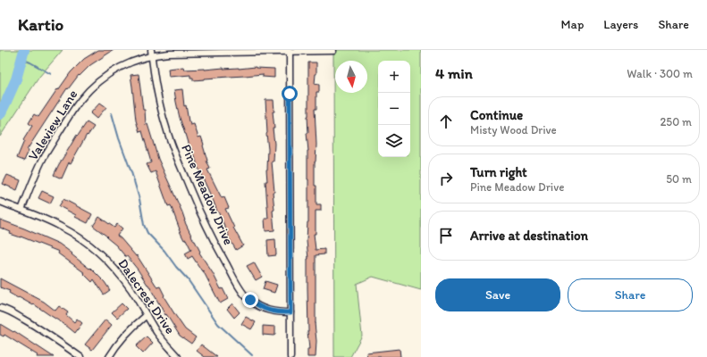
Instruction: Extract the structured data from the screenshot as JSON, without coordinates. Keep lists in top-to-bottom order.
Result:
{
  "streets": {
    "street": ["Valeview Lane", "Pine Meadow Drive", "Dalecrest Drive"]
  },
  "crossings": [
    ["Valeview Lane", "Pine Meadow Drive"],
    ["Valeview Lane", "Dalecrest Drive"]
  ],
  "north": "bottom",
  "page": {
    "header": "Kartio",
    "nav": ["Map", "Layers", "Share"],
    "heading": ["4 min", "Walk · 300 m"],
    "map_buttons": ["+", "−"],
    "list": [
      ["Continue", "Misty Wood Drive", "250 m"],
      ["Turn right", "Pine Meadow Drive", "50 m"],
      "Arrive at destination"
    ],
    "buttons": ["Save", "Share"]
  }
}
